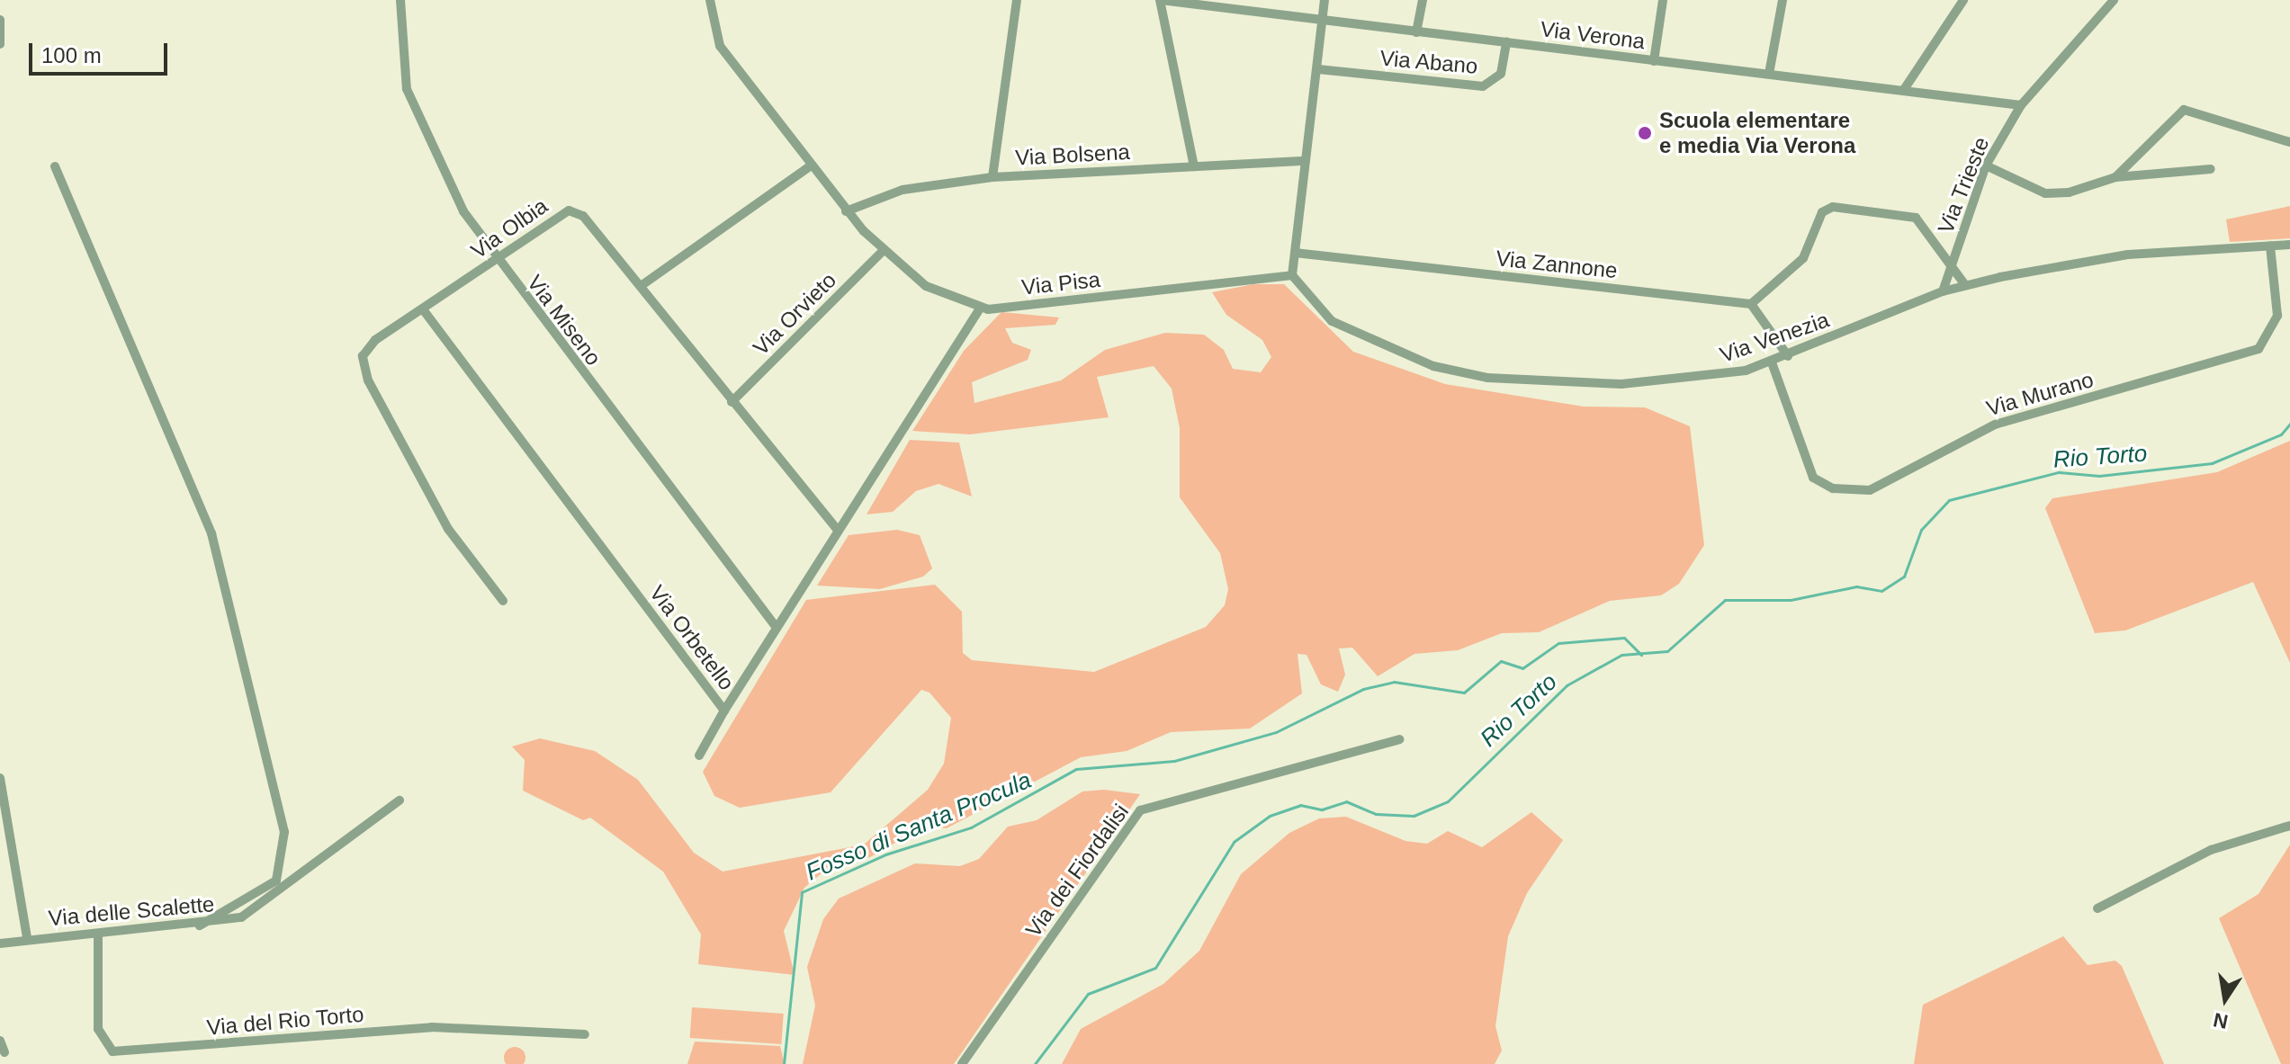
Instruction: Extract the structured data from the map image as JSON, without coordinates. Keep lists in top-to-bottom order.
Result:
{
  "streets": {
    "street": [
      "Via Verona",
      "Via Abano",
      "Via Bolsena",
      "Via Trieste",
      "Via Olbia",
      "Via Zannone",
      "Via Pisa",
      "Via Orvieto",
      "Via Miseno",
      "Via Venezia",
      "Via Murano",
      "Via Orbetello",
      "Via dei Fiordalisi",
      "Via delle Scalette",
      "Via del Rio Torto"
    ]
  },
  "crossings": [
    ["Via Verona", "Via Abano"],
    ["Via Verona", "Via Trieste"],
    ["Via Bolsena", "Via Pisa"],
    ["Via Trieste", "Via Venezia"],
    ["Via Olbia", "Via Orvieto"],
    ["Via Olbia", "Via Miseno"],
    ["Via Olbia", "Via Orbetello"],
    ["Via Pisa", "Via Orvieto"],
    ["Via Pisa", "Via Venezia"],
    ["Via Pisa", "Via Orbetello"],
    ["Via Miseno", "Via Orbetello"],
    ["Via Venezia", "Via Murano"],
    ["Via delle Scalette", "Via del Rio Torto"]
  ],
  "water": ["Rio Torto", "Fosso di Santa Procula"],
  "places": ["Scuola elementare e media Via Verona"],
  "scale_bar": "100 m",
  "north": "bottom"
}
